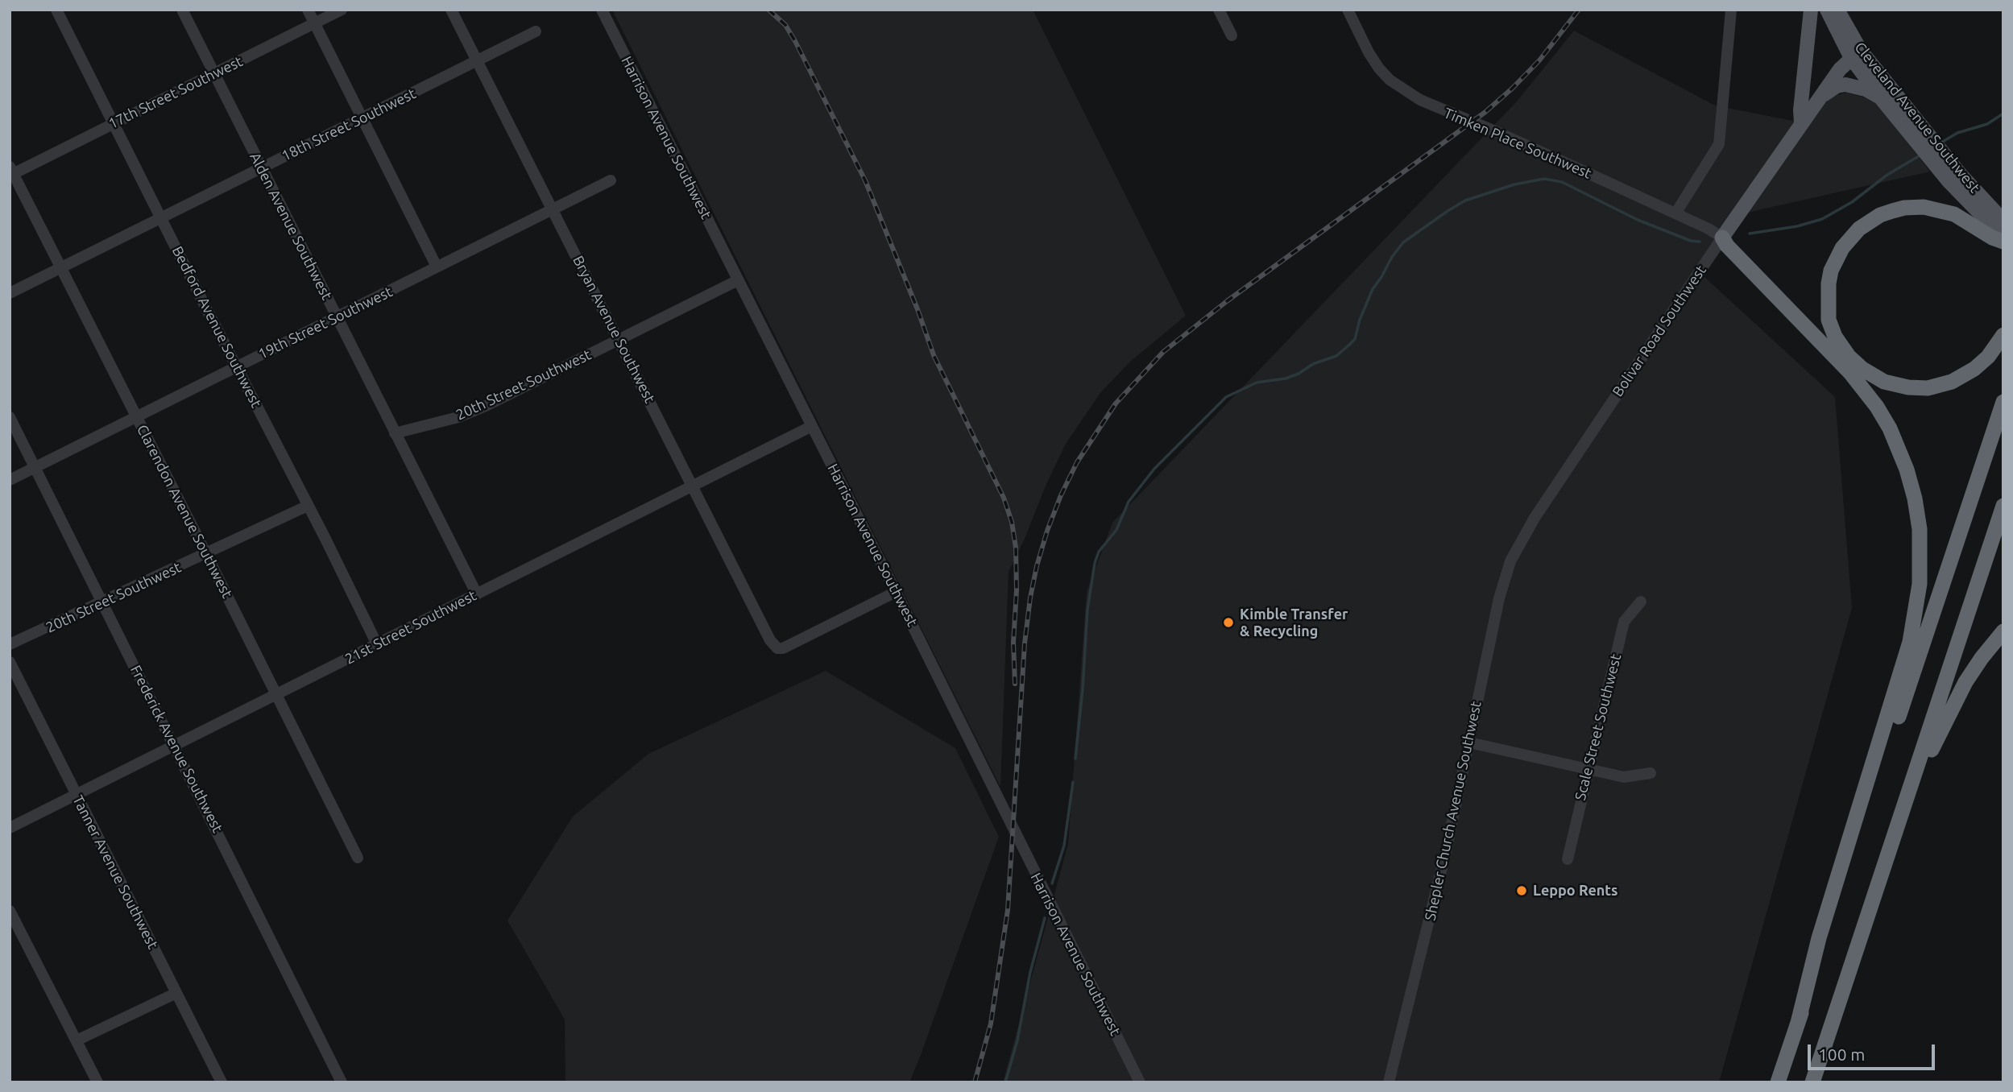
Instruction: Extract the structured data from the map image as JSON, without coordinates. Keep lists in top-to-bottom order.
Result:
{
  "streets": {
    "main road": ["Cleveland Avenue Southwest", "Bolivar Road Southwest"],
    "street": [
      "17th Street Southwest",
      "18th Street Southwest",
      "Harrison Avenue Southwest",
      "Timken Place Southwest",
      "Alden Avenue Southwest",
      "19th Street Southwest",
      "Bedford Avenue Southwest",
      "Bryan Avenue Southwest",
      "20th Street Southwest",
      "Clarendon Avenue Southwest",
      "21st Street Southwest",
      "Scale Street Southwest",
      "Frederick Avenue Southwest",
      "Shepler Church Avenue Southwest",
      "Tanner Avenue Southwest"
    ]
  },
  "crossings": [
    ["17th Street Southwest", "Alden Avenue Southwest"],
    ["17th Street Southwest", "Bedford Avenue Southwest"],
    ["17th Street Southwest", "Clarendon Avenue Southwest"],
    ["Cleveland Avenue Southwest", "Bolivar Road Southwest"],
    ["18th Street Southwest", "Alden Avenue Southwest"],
    ["18th Street Southwest", "Bedford Avenue Southwest"],
    ["18th Street Southwest", "Bryan Avenue Southwest"],
    ["18th Street Southwest", "Clarendon Avenue Southwest"],
    ["Harrison Avenue Southwest", "Bryan Avenue Southwest"],
    ["Harrison Avenue Southwest", "20th Street Southwest"],
    ["Harrison Avenue Southwest", "21st Street Southwest"],
    ["Timken Place Southwest", "Bolivar Road Southwest"],
    ["Alden Avenue Southwest", "19th Street Southwest"],
    ["Alden Avenue Southwest", "20th Street Southwest"],
    ["Alden Avenue Southwest", "21st Street Southwest"],
    ["19th Street Southwest", "Bedford Avenue Southwest"],
    ["19th Street Southwest", "Bryan Avenue Southwest"],
    ["19th Street Southwest", "Clarendon Avenue Southwest"],
    ["19th Street Southwest", "Frederick Avenue Southwest"],
    ["Bedford Avenue Southwest", "20th Street Southwest"],
    ["Bedford Avenue Southwest", "21st Street Southwest"],
    ["Bryan Avenue Southwest", "20th Street Southwest"],
    ["Bryan Avenue Southwest", "21st Street Southwest"],
    ["Bolivar Road Southwest", "Shepler Church Avenue Southwest"],
    ["20th Street Southwest", "Clarendon Avenue Southwest"],
    ["20th Street Southwest", "Frederick Avenue Southwest"],
    ["Clarendon Avenue Southwest", "21st Street Southwest"],
    ["21st Street Southwest", "Frederick Avenue Southwest"],
    ["21st Street Southwest", "Tanner Avenue Southwest"]
  ],
  "places": ["Kimble Transfer & Recycling", "Leppo Rents"],
  "scale_bar": "100 m"
}
